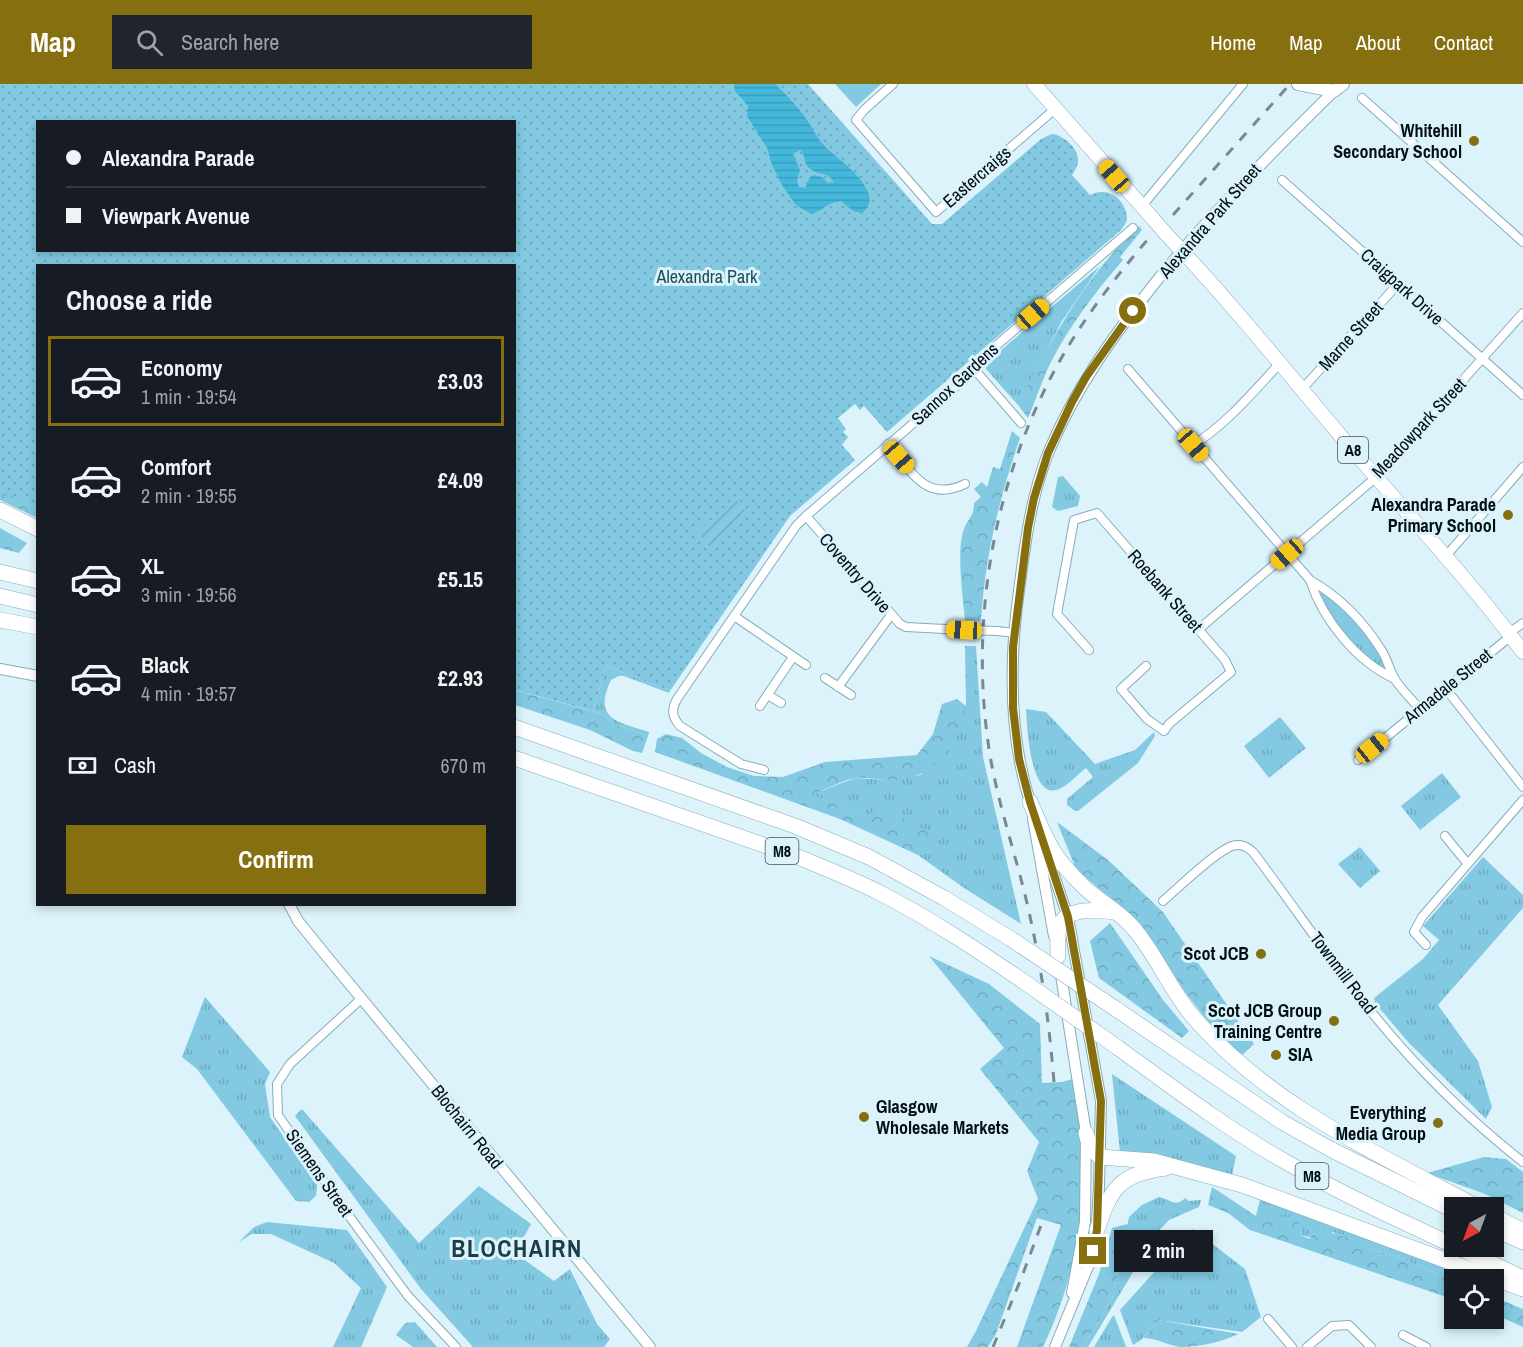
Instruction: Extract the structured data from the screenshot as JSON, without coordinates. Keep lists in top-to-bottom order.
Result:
{
  "streets": {
    "highway": ["M8"],
    "main road": ["A8"],
    "street": [
      "Eastercraigs",
      "Alexandra Park Street",
      "Craigpark Drive",
      "Marne Street",
      "Sannox Gardens",
      "Meadowpark Street",
      "Coventry Drive",
      "Roebank Street",
      "Armadale Street",
      "Townmill Road",
      "Blochairn Road",
      "Siemens Street"
    ]
  },
  "crossings": [
    ["Eastercraigs", "A8"],
    ["Alexandra Park Street", "A8"],
    ["Alexandra Park Street", "Coventry Drive"],
    ["Craigpark Drive", "Marne Street"],
    ["Craigpark Drive", "Meadowpark Street"],
    ["Marne Street", "A8"],
    ["Sannox Gardens", "Coventry Drive"],
    ["Meadowpark Street", "A8"],
    ["Meadowpark Street", "Roebank Street"],
    ["A8", "Armadale Street"],
    ["Blochairn Road", "Siemens Street"]
  ],
  "districts": ["BLOCHAIRN"],
  "parks": ["Alexandra Park"],
  "places": [
    "Whitehill Secondary School",
    "Alexandra Parade Primary School",
    "Scot JCB",
    "Scot JCB Group Training Centre",
    "SIA",
    "Glasgow Wholesale Markets",
    "Everything Media Group"
  ],
  "north": "bottom left",
  "page": {
    "header": "Map",
    "search": "Search here",
    "nav": [
      "Home",
      "Map",
      "About",
      "Contact"
    ],
    "banner": ["Alexandra Parade", "Viewpark Avenue"],
    "heading": "Choose a ride",
    "list": [
      {
        "name": "Economy",
        "note": "1 min · 19:54",
        "value": "£3.03"
      },
      {
        "name": "Comfort",
        "note": "2 min · 19:55",
        "value": "£4.09"
      },
      {
        "name": "XL",
        "note": "3 min · 19:56",
        "value": "£5.15"
      },
      {
        "name": "Black",
        "note": "4 min · 19:57",
        "value": "£2.93"
      }
    ],
    "pay": ["Cash", "670 m"],
    "buttons": "Confirm",
    "bubble": "2 min"
  }
}
